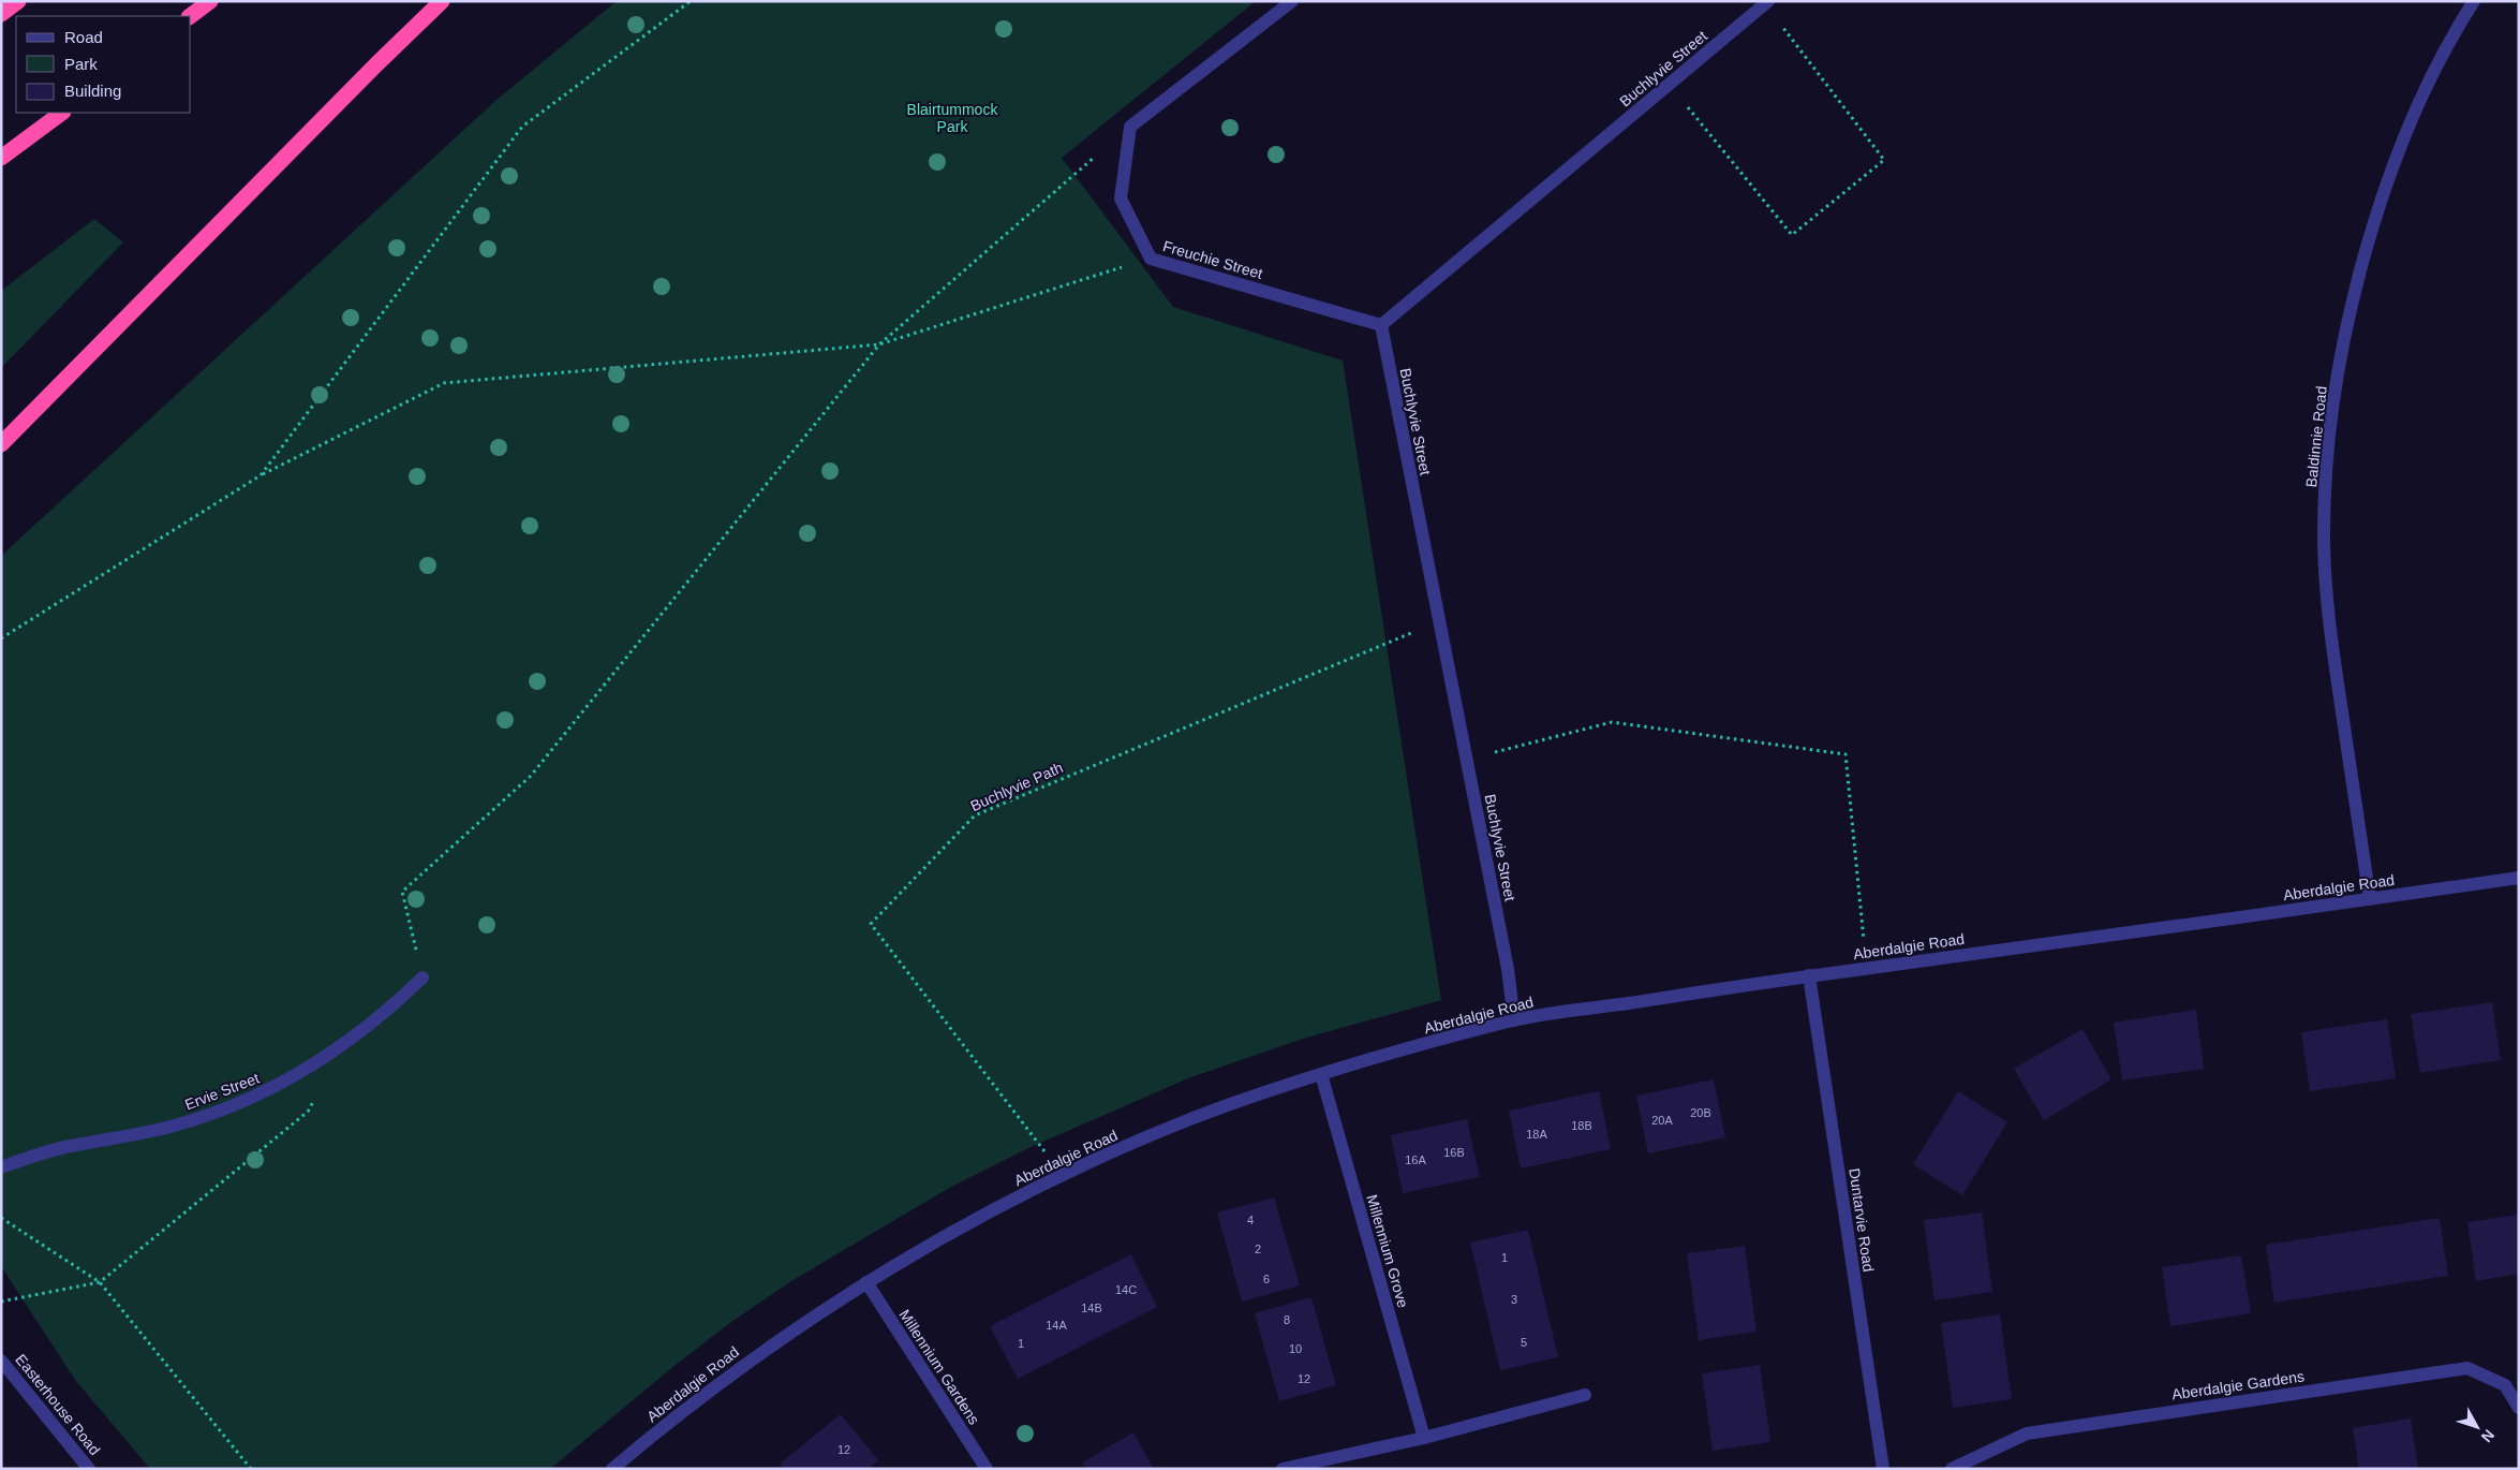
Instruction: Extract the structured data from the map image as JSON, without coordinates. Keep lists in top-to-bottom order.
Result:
{
  "streets": {
    "street": [
      "Buchlyvie Street",
      "Freuchie Street",
      "Baldinnie Road",
      "Aberdalgie Road",
      "Ervie Street",
      "Duntarvie Road",
      "Millennium Grove",
      "Millennium Gardens",
      "Aberdalgie Gardens",
      "Easterhouse Road"
    ],
    "path": ["Buchlyvie Path"]
  },
  "crossings": [
    ["Buchlyvie Street", "Freuchie Street"],
    ["Buchlyvie Street", "Buchlyvie Path"],
    ["Buchlyvie Street", "Aberdalgie Road"],
    ["Baldinnie Road", "Aberdalgie Road"],
    ["Buchlyvie Path", "Aberdalgie Road"],
    ["Aberdalgie Road", "Duntarvie Road"],
    ["Aberdalgie Road", "Millennium Grove"],
    ["Aberdalgie Road", "Millennium Gardens"]
  ],
  "parks": ["Blairtummock Park"],
  "house_numbers": [
    "20B",
    "20A",
    "18B",
    "18A",
    "16B",
    "16A",
    "4",
    "2",
    "1",
    "6",
    "14C",
    "3",
    "14B",
    "8",
    "14A",
    "5",
    "1",
    "10",
    "12",
    "12"
  ],
  "legend": ["Road", "Park", "Building"],
  "north": "bottom right"
}
